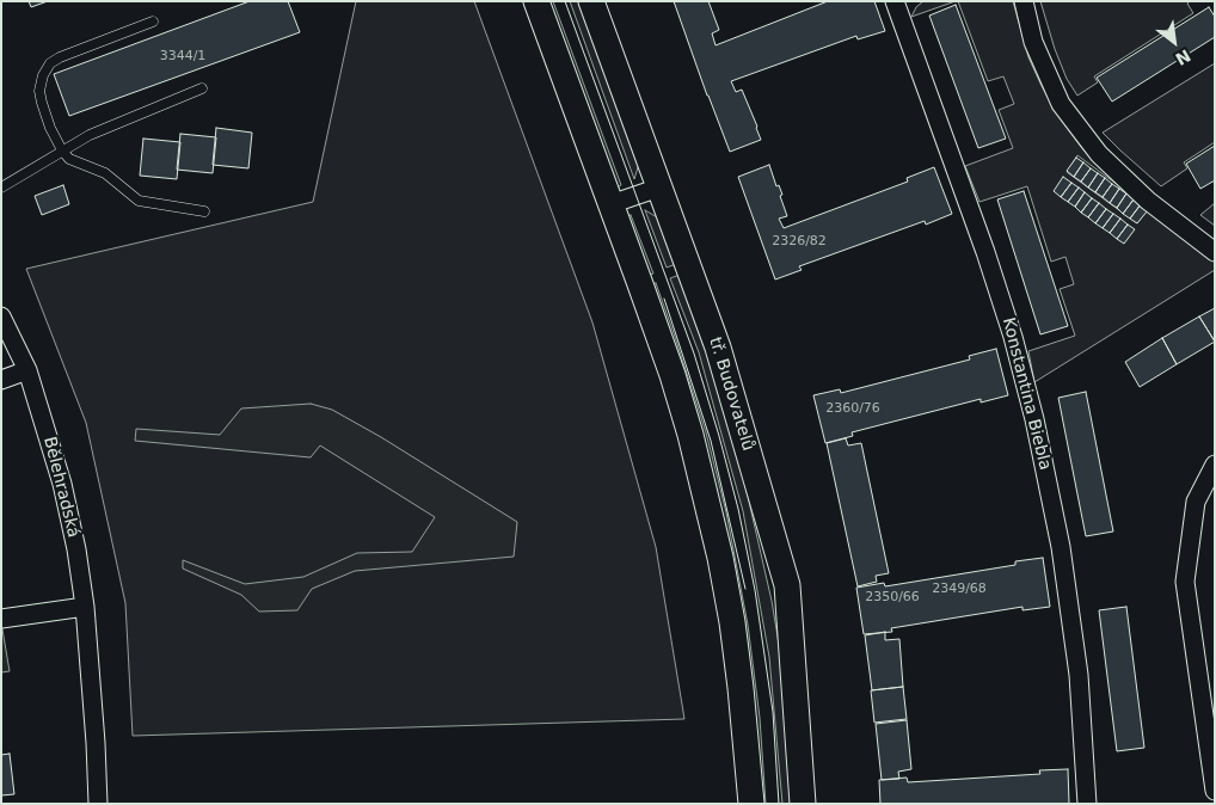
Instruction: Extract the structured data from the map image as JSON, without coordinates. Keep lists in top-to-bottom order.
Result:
{
  "streets": {
    "street": ["tř. Budovatelů", "Konstantina Biebla", "Bělehradská"]
  },
  "house_numbers": [
    "3344/1",
    "2326/82",
    "2360/76",
    "2349/68",
    "2350/66"
  ],
  "north": "bottom right"
}
